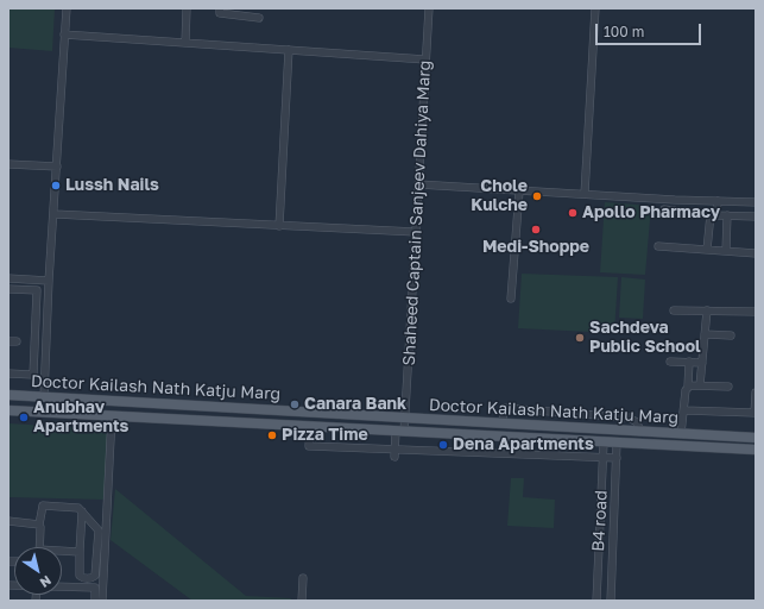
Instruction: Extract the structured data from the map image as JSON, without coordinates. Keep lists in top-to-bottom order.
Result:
{
  "streets": {
    "main road": ["Doctor Kailash Nath Katju Marg"],
    "street": ["Shaheed Captain Sanjeev Dahiya Marg", "B4 road"]
  },
  "crossings": [
    ["Shaheed Captain Sanjeev Dahiya Marg", "Doctor Kailash Nath Katju Marg"],
    ["Doctor Kailash Nath Katju Marg", "B4 road"]
  ],
  "places": [
    "Lussh Nails",
    "Chole Kulche",
    "Apollo Pharmacy",
    "Medi-Shoppe",
    "Sachdeva Public School",
    "Canara Bank",
    "Anubhav Apartments",
    "Pizza Time",
    "Dena Apartments"
  ],
  "scale_bar": "100 m",
  "north": "bottom right"
}
